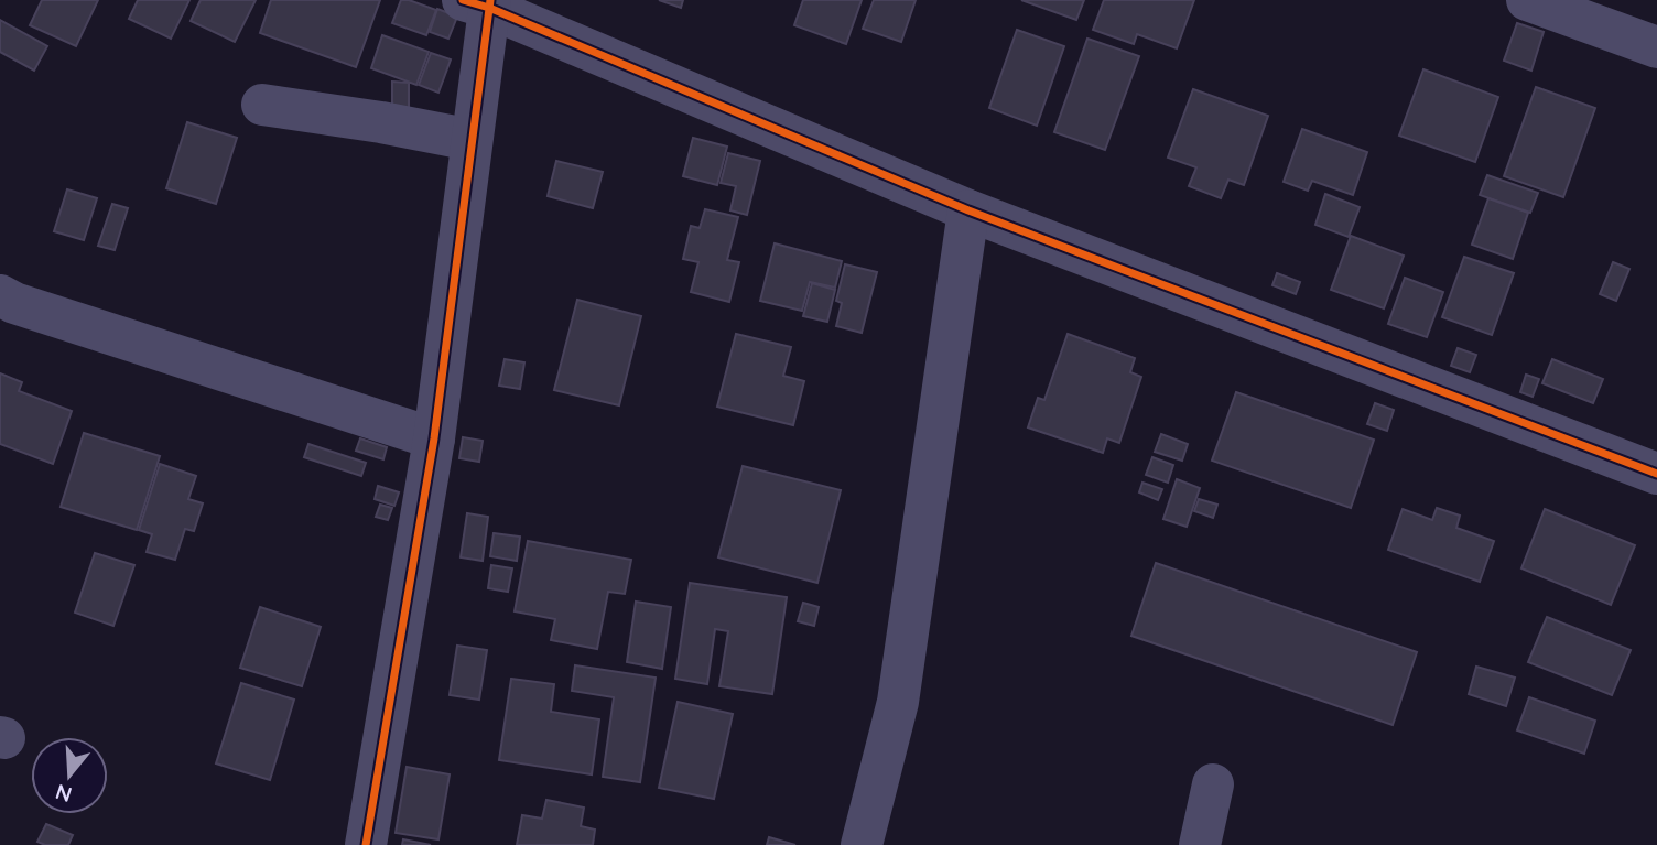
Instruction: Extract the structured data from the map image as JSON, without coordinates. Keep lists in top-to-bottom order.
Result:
{
  "north": "bottom"
}
